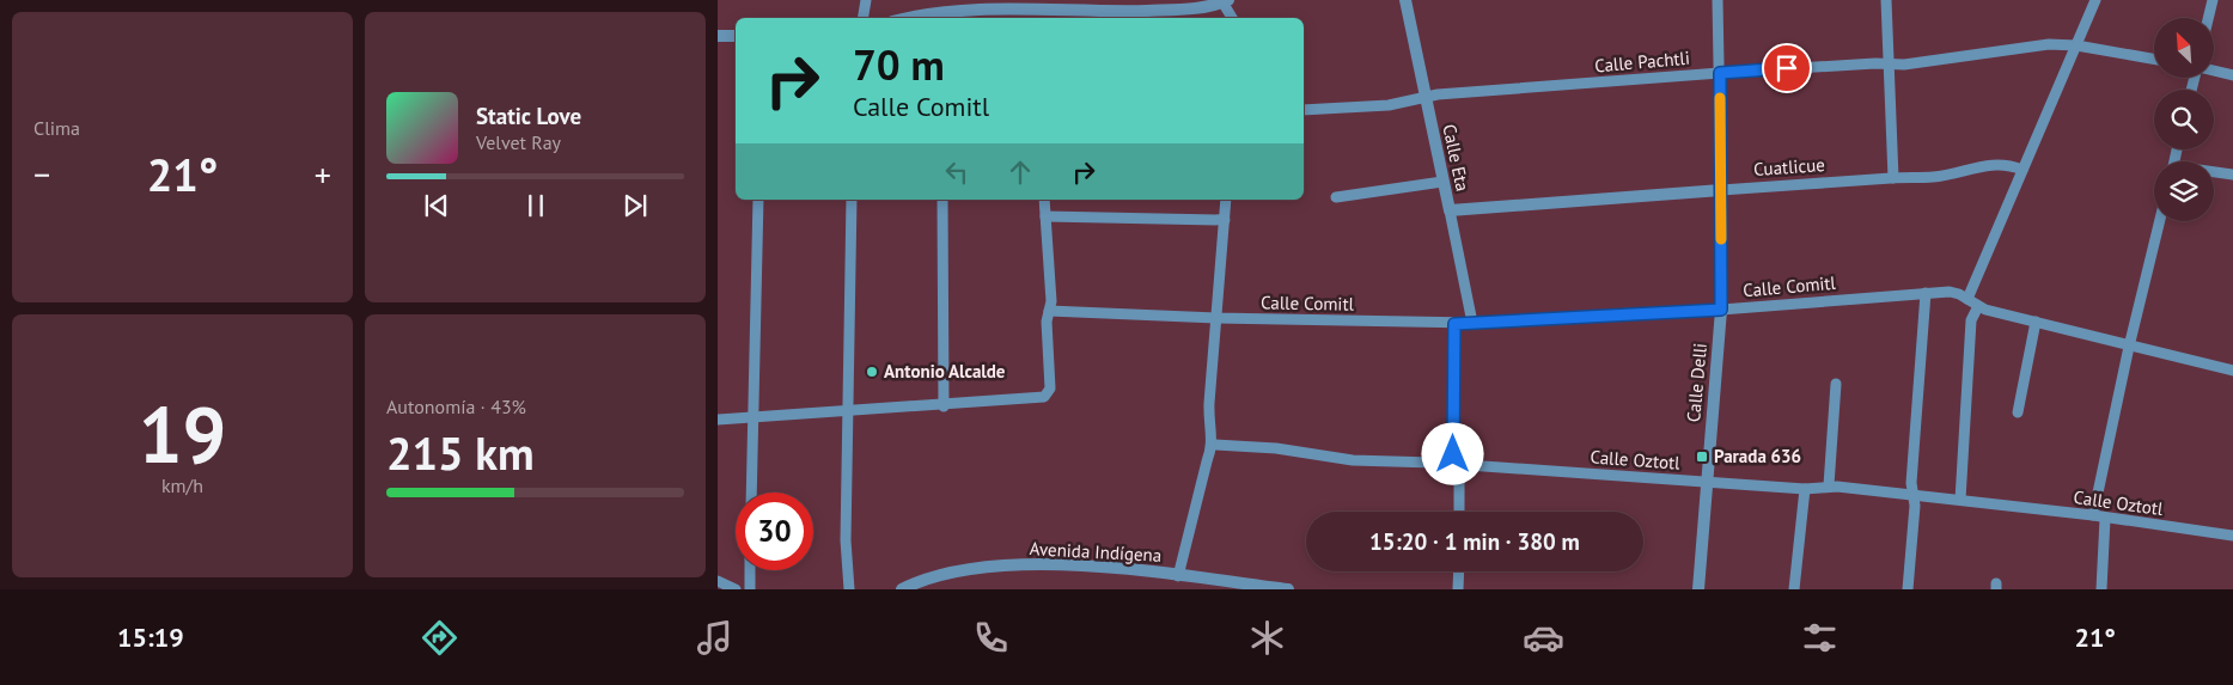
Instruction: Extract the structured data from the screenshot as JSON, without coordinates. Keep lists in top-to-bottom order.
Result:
{
  "streets": {
    "street": [
      "Calle Pachtli",
      "Calle Eta",
      "Cuatlicue",
      "Calle Comitl",
      "Calle Delli",
      "Calle Oztotl",
      "Avenida Indígena"
    ]
  },
  "crossings": [
    ["Calle Pachtli", "Calle Eta"],
    ["Calle Pachtli", "Calle Delli"],
    ["Calle Eta", "Cuatlicue"],
    ["Calle Eta", "Calle Comitl"],
    ["Cuatlicue", "Calle Delli"],
    ["Calle Comitl", "Calle Delli"],
    ["Calle Delli", "Calle Oztotl"]
  ],
  "places": {
    "other": ["Antonio Alcalde"],
    "transit": ["Parada 636"]
  },
  "north": "top left",
  "page": {
    "tile": [
      "Clima",
      ["19", "km/h"],
      ["Autonomía · 43%", "215 km"]
    ],
    "turn": ["70 m", "Calle Comitl"],
    "song": ["Static Love", "Velvet Ray"],
    "heat": ["−", "21°", "+"],
    "limit": "30",
    "trip": "15:20 · 1 min · 380 m",
    "tabs": ["15:19", "21°"]
  }
}
